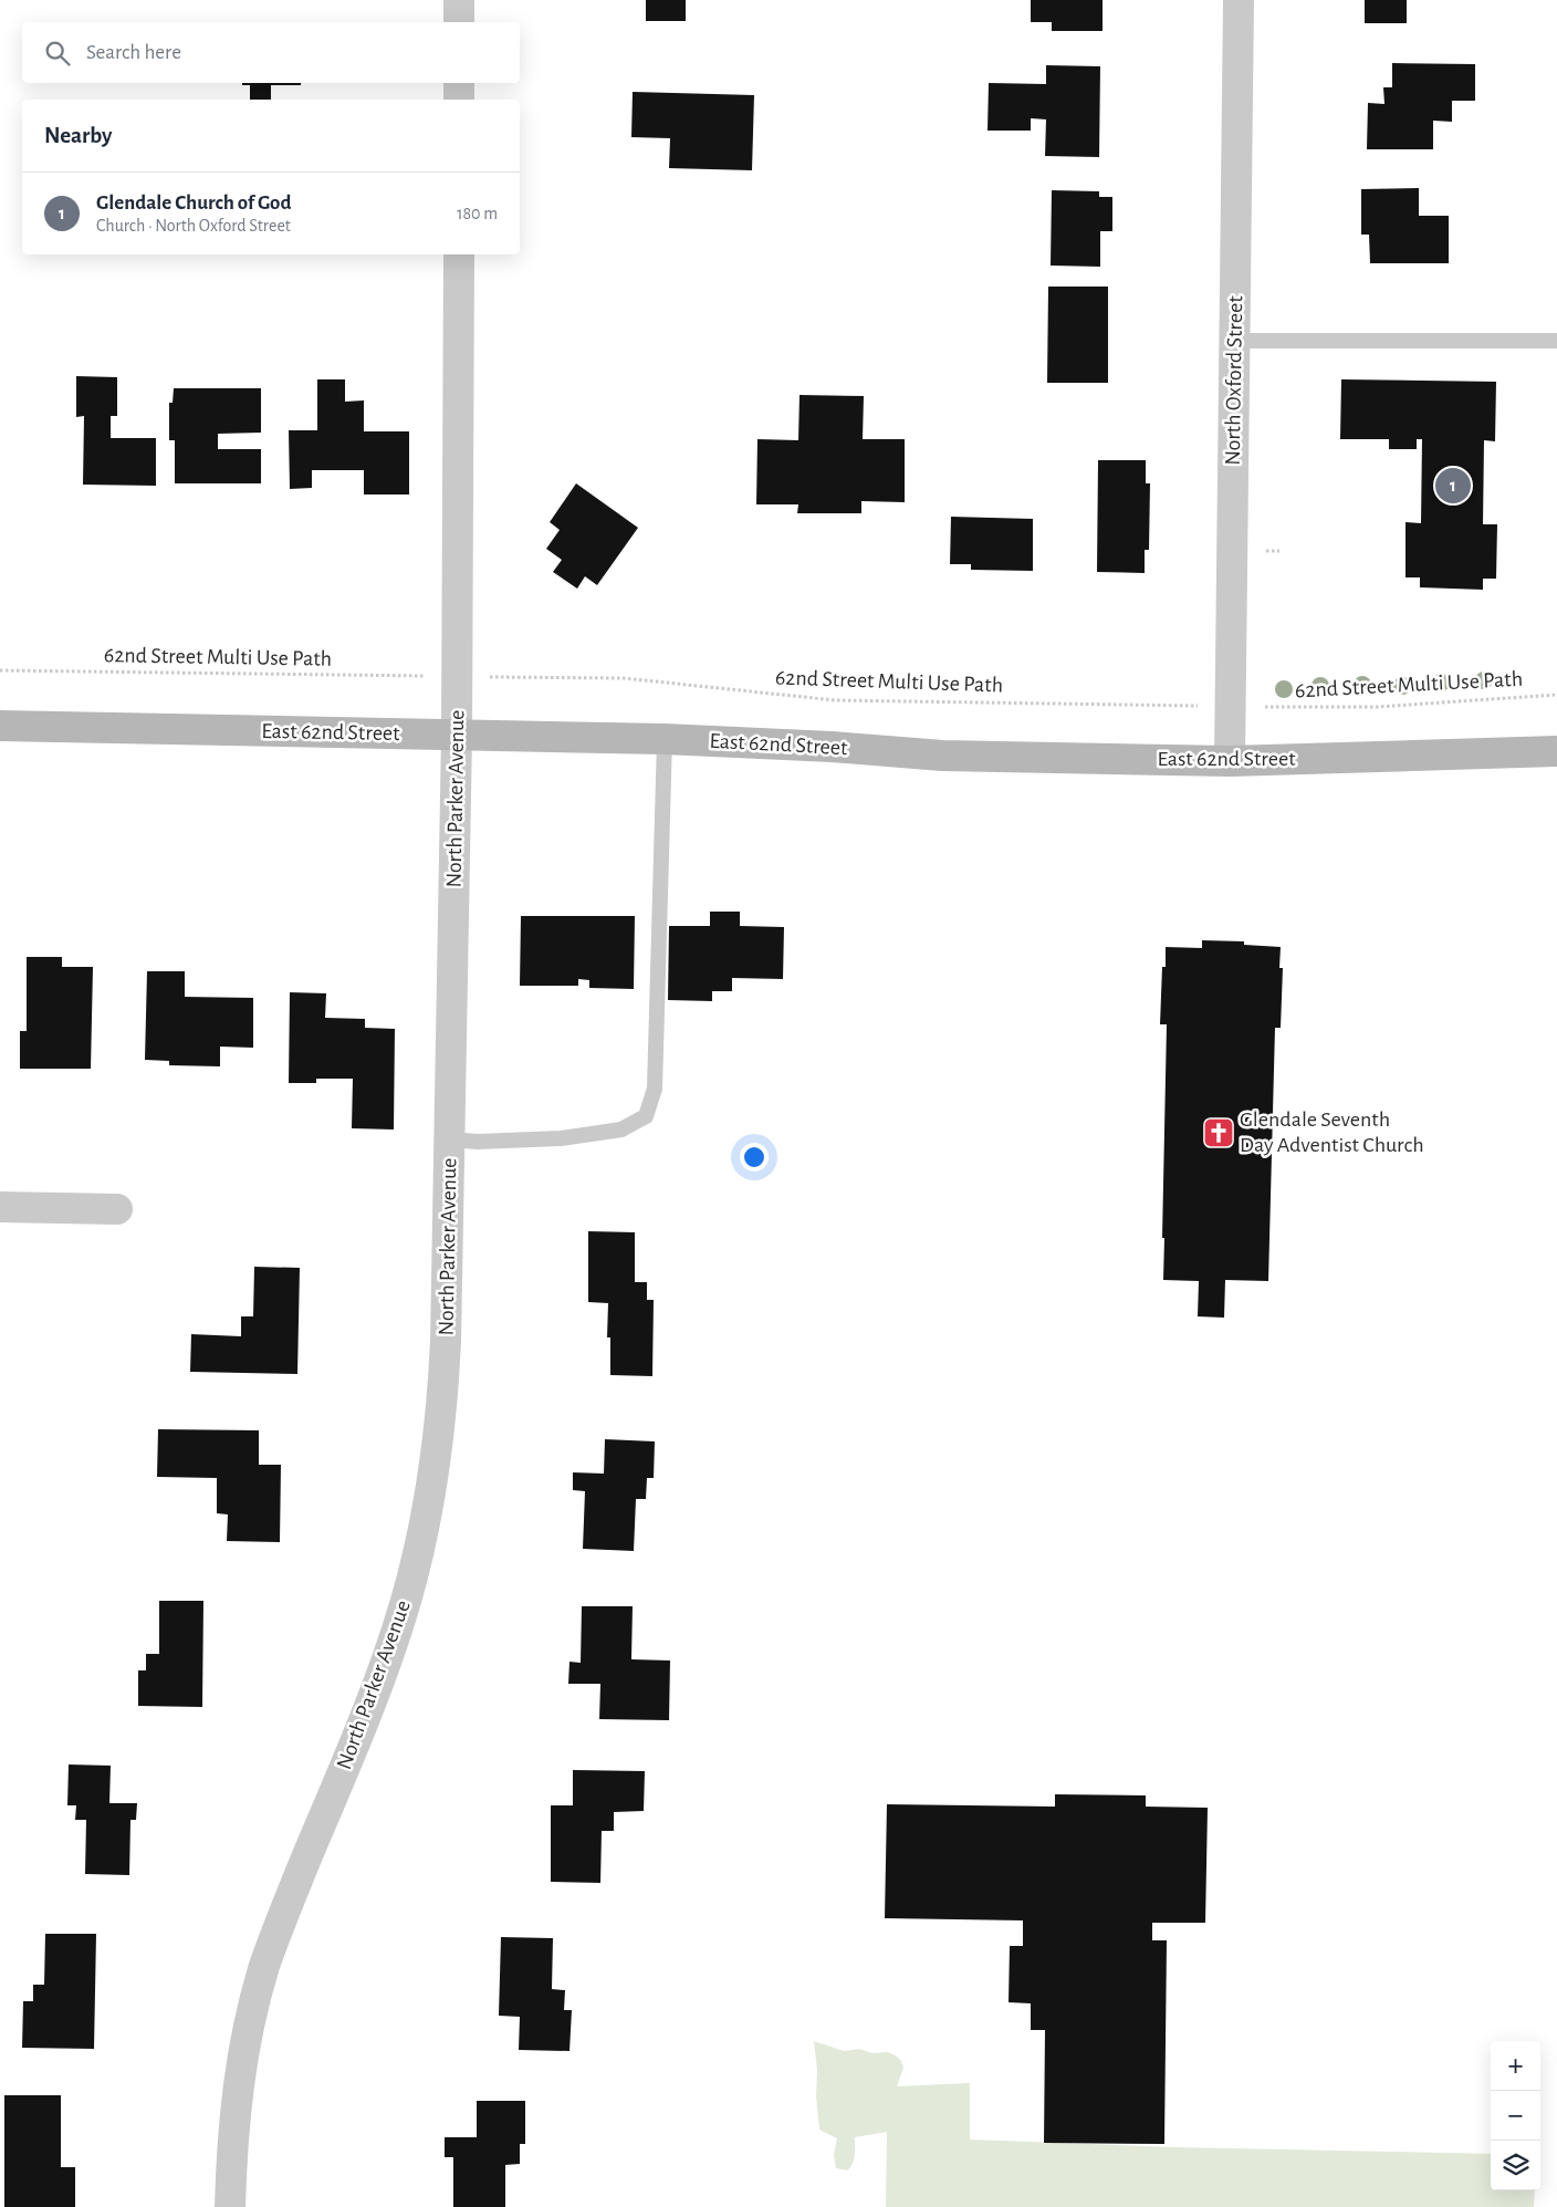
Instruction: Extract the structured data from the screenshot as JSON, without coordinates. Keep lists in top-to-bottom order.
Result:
{
  "streets": {
    "street": ["North Oxford Street", "East 62nd Street", "North Parker Avenue"],
    "path": ["62nd Street Multi Use Path"]
  },
  "crossings": [
    ["North Oxford Street", "East 62nd Street"],
    ["East 62nd Street", "North Parker Avenue"]
  ],
  "places": {
    "church": ["Glendale Seventh Day Adventist Church"]
  },
  "page": {
    "search": "Search here",
    "heading": "Nearby",
    "list": [
      {
        "mark": "1",
        "name": "Glendale Church of God",
        "note": "Church · North Oxford Street",
        "value": "180 m"
      }
    ],
    "pins": "1",
    "map_buttons": ["+", "−"]
  }
}
